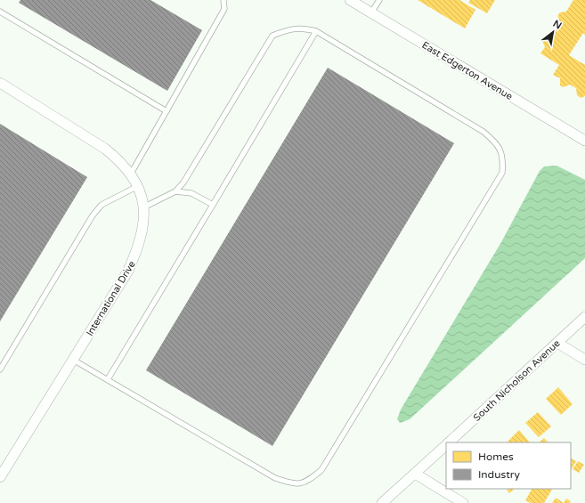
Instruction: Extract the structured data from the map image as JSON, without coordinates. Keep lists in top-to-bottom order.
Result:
{
  "streets": {
    "street": ["East Edgerton Avenue", "International Drive", "South Nicholson Avenue"]
  },
  "legend": ["Homes", "Industry"],
  "north": "top right"
}
